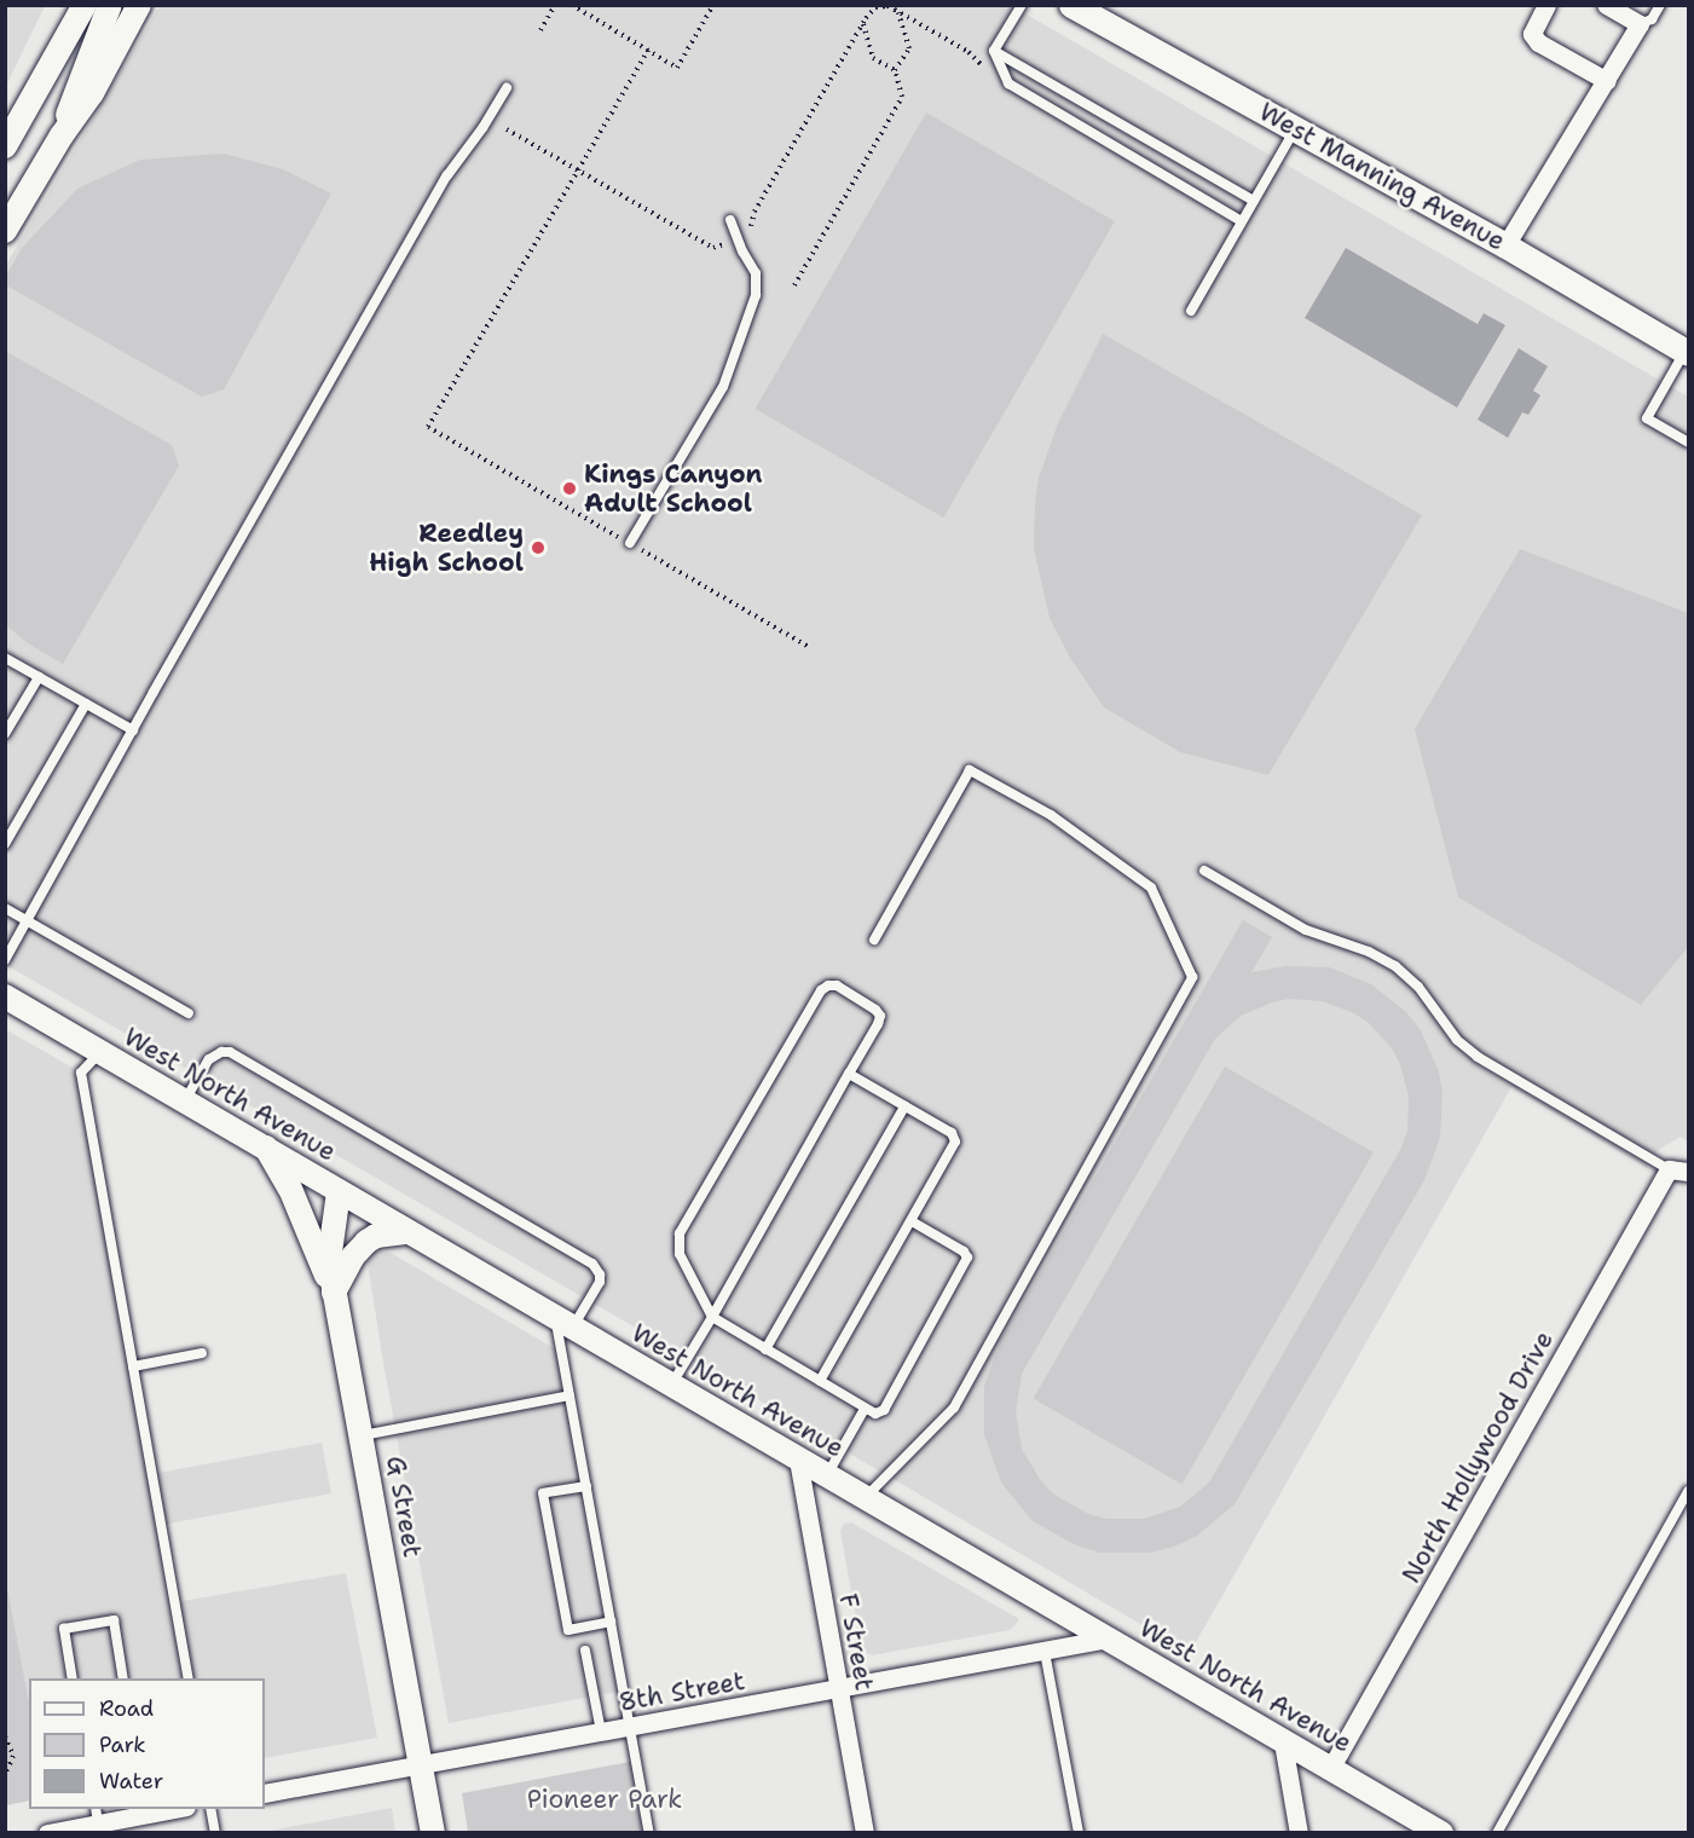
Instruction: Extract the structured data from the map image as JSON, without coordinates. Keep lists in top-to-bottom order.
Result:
{
  "streets": {
    "main road": ["West Manning Avenue"],
    "street": [
      "West North Avenue",
      "North Hollywood Drive",
      "G Street",
      "F Street",
      "8th Street"
    ]
  },
  "crossings": [
    ["West North Avenue", "North Hollywood Drive"],
    ["West North Avenue", "G Street"],
    ["West North Avenue", "F Street"],
    ["West North Avenue", "8th Street"],
    ["G Street", "8th Street"],
    ["F Street", "8th Street"]
  ],
  "parks": ["Pioneer Park"],
  "places": ["Kings Canyon Adult School", "Reedley High School"],
  "legend": ["Road", "Park", "Water"]
}
